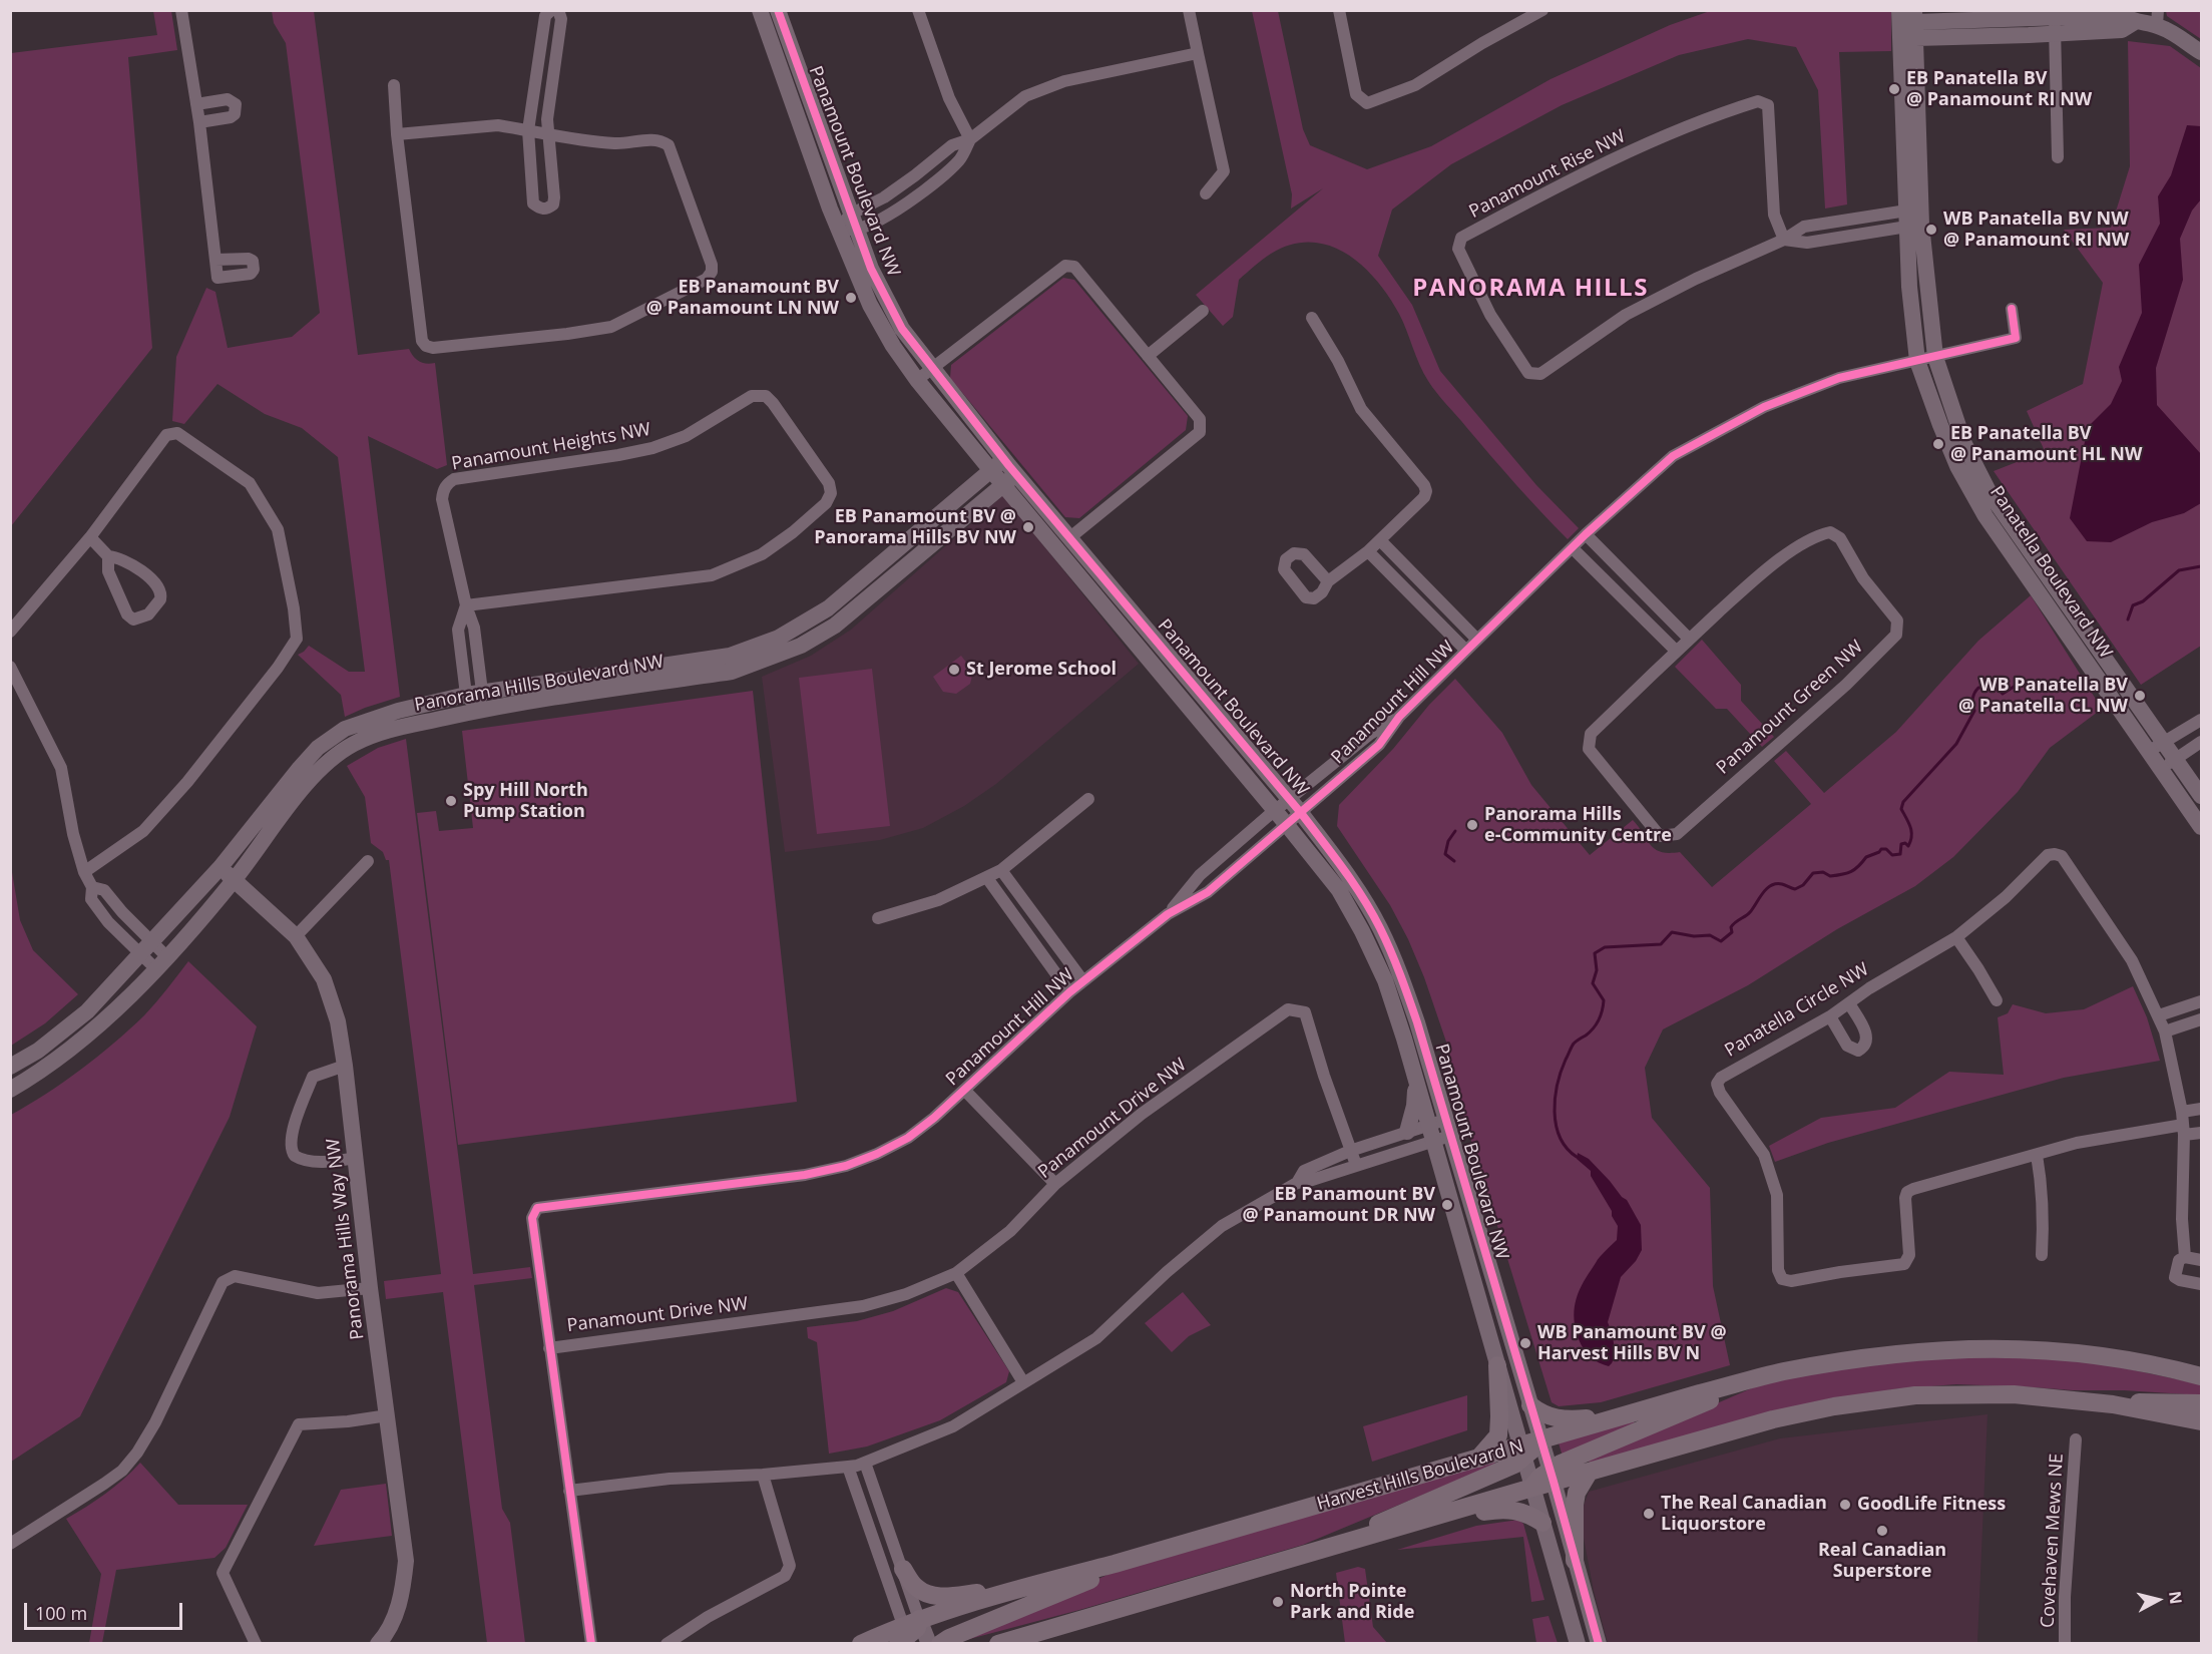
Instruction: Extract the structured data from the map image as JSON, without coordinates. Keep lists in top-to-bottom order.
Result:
{
  "streets": {
    "main road": ["Harvest Hills Boulevard N"],
    "street": [
      "Panamount Boulevard NW",
      "Panamount Rise NW",
      "Panamount Heights NW",
      "Panatella Boulevard NW",
      "Panorama Hills Boulevard NW",
      "Panamount Hill NW",
      "Panamount Green NW",
      "Panatella Circle NW",
      "Panamount Drive NW",
      "Panorama Hills Way NW",
      "Covehaven Mews NE"
    ]
  },
  "crossings": [
    ["Panamount Boulevard NW", "Panorama Hills Boulevard NW"],
    ["Panamount Boulevard NW", "Panamount Hill NW"],
    ["Panamount Boulevard NW", "Harvest Hills Boulevard N"],
    ["Panamount Rise NW", "Panatella Boulevard NW"],
    ["Panamount Heights NW", "Panorama Hills Boulevard NW"],
    ["Panatella Boulevard NW", "Panamount Hill NW"],
    ["Panorama Hills Boulevard NW", "Panorama Hills Way NW"],
    ["Panamount Hill NW", "Panamount Drive NW"]
  ],
  "districts": ["PANORAMA HILLS"],
  "places": [
    "EB Panatella BV @ Panamount RI NW",
    "WB Panatella BV NW @ Panamount RI NW",
    "EB Panamount BV @ Panamount LN NW",
    "EB Panatella BV @ Panamount HL NW",
    "EB Panamount BV @ Panorama Hills BV NW",
    "St Jerome School",
    "WB Panatella BV @ Panatella CL NW",
    "Spy Hill North Pump Station",
    "Panorama Hills e-Community Centre",
    "EB Panamount BV @ Panamount DR NW",
    "WB Panamount BV @ Harvest Hills BV N",
    "GoodLife Fitness",
    "The Real Canadian Liquorstore",
    "Real Canadian Superstore",
    "North Pointe Park and Ride"
  ],
  "scale_bar": "100 m",
  "north": "right"
}
